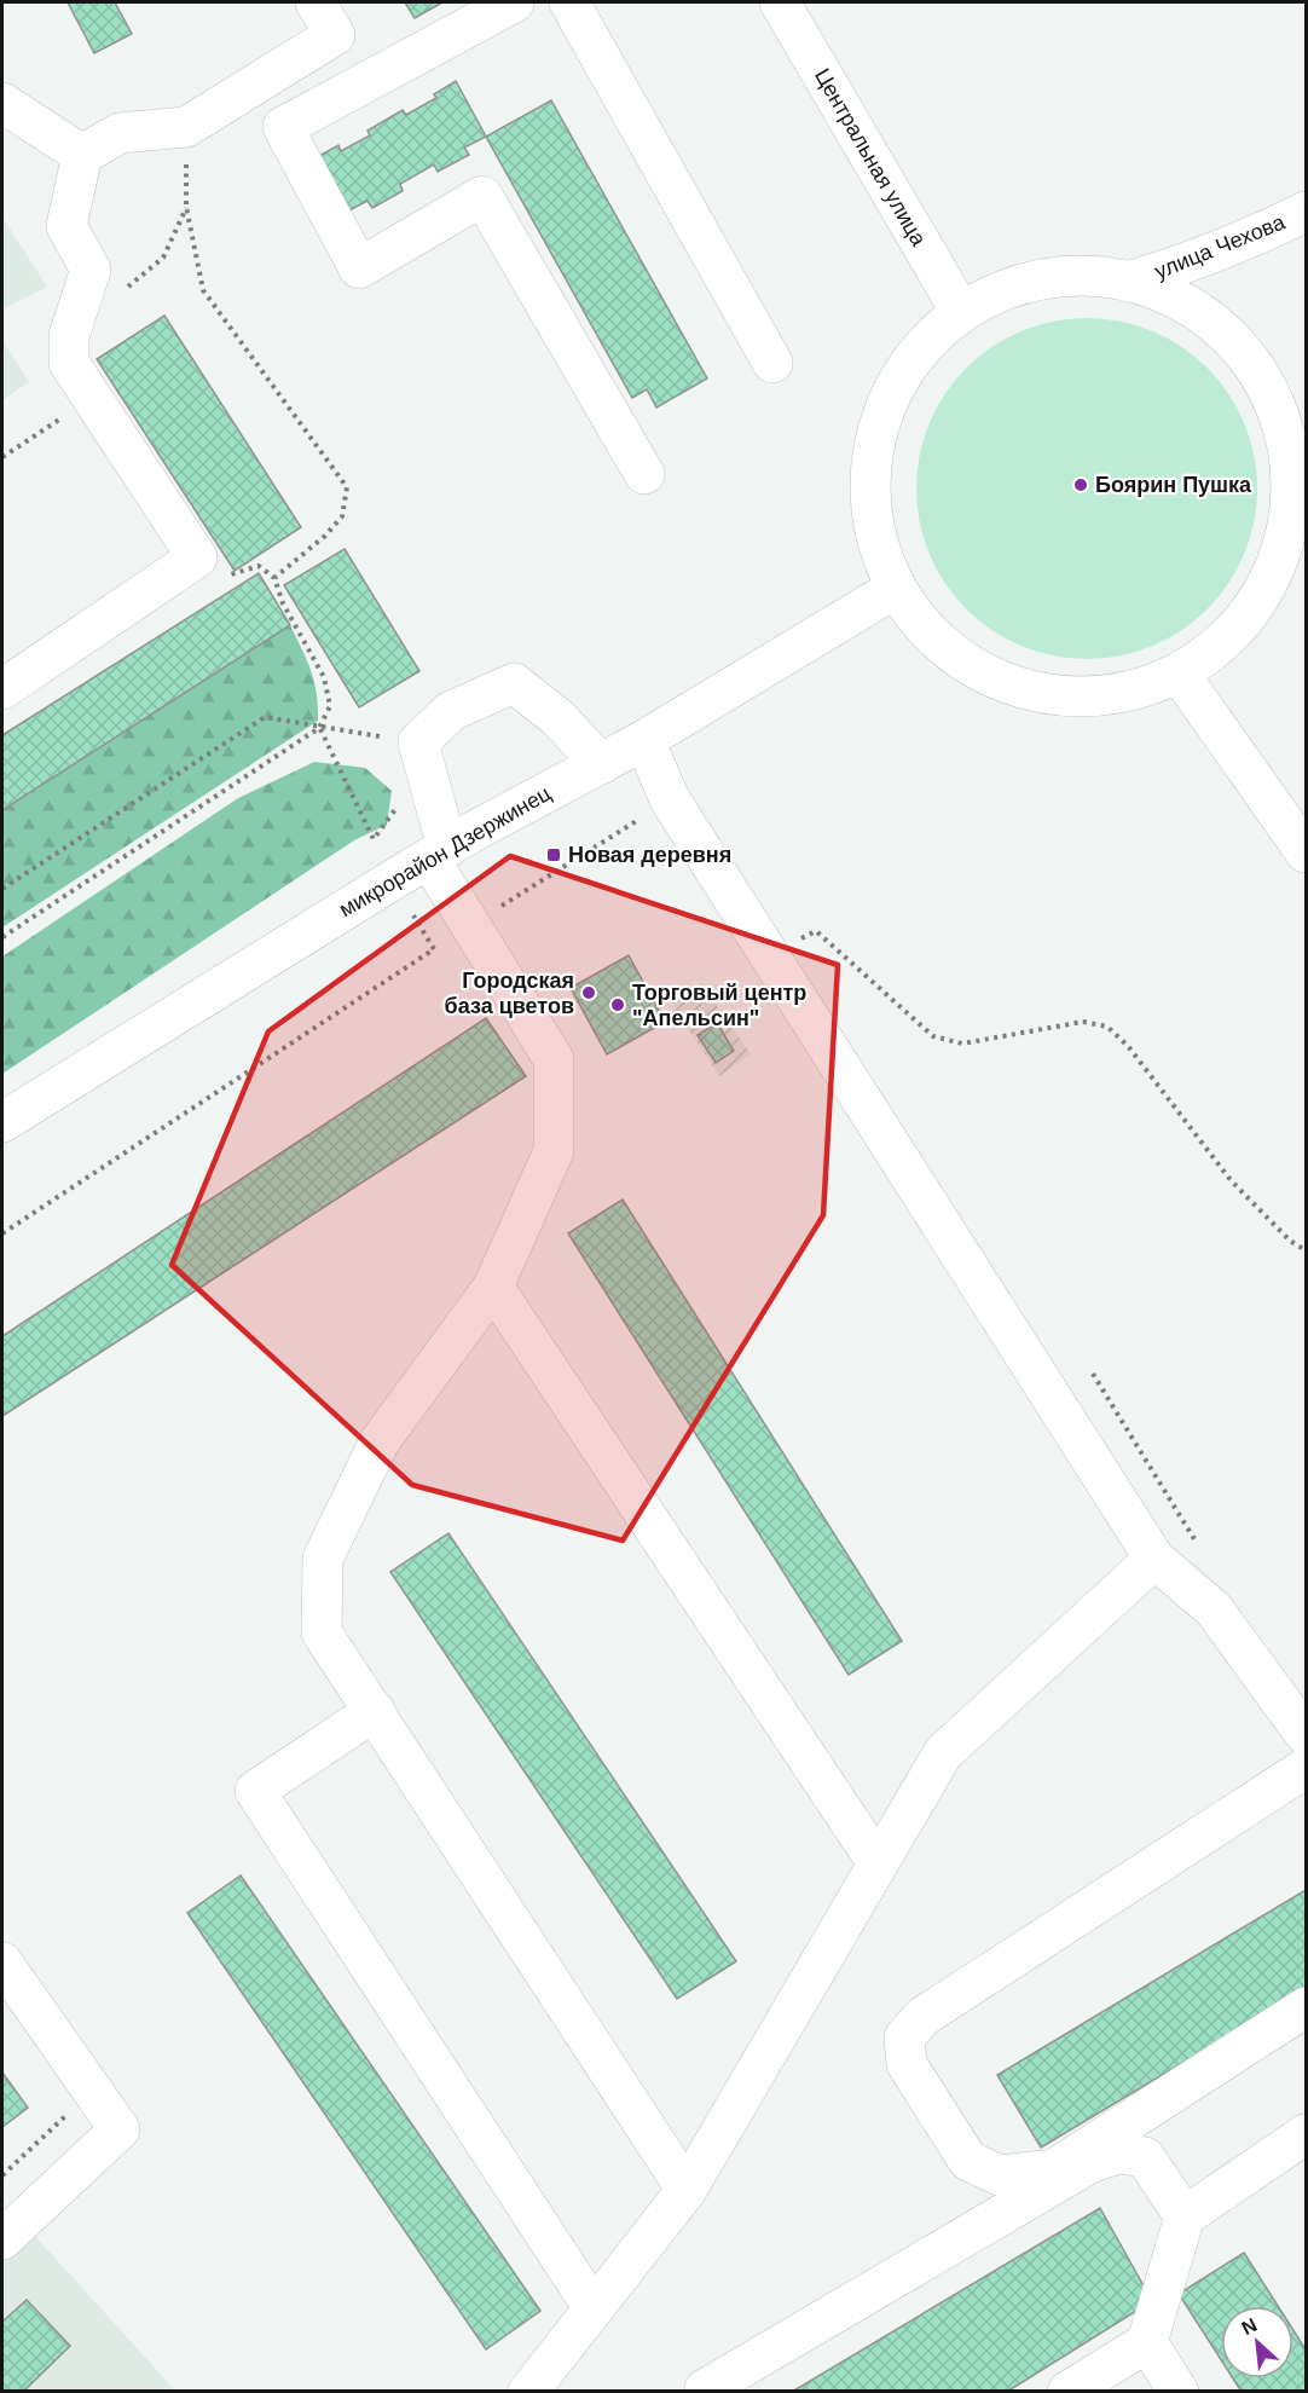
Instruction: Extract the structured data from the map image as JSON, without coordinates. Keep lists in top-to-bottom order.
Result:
{
  "streets": {
    "main road": ["Центральная улица", "улица Чехова", "микрорайон Дзержинец"]
  },
  "places": {
    "other": ["Боярин Пушка", "Городская база цветов", "Торговый центр \"Апельсин\""],
    "transit": ["Новая деревня"]
  },
  "north": "top left"
}
